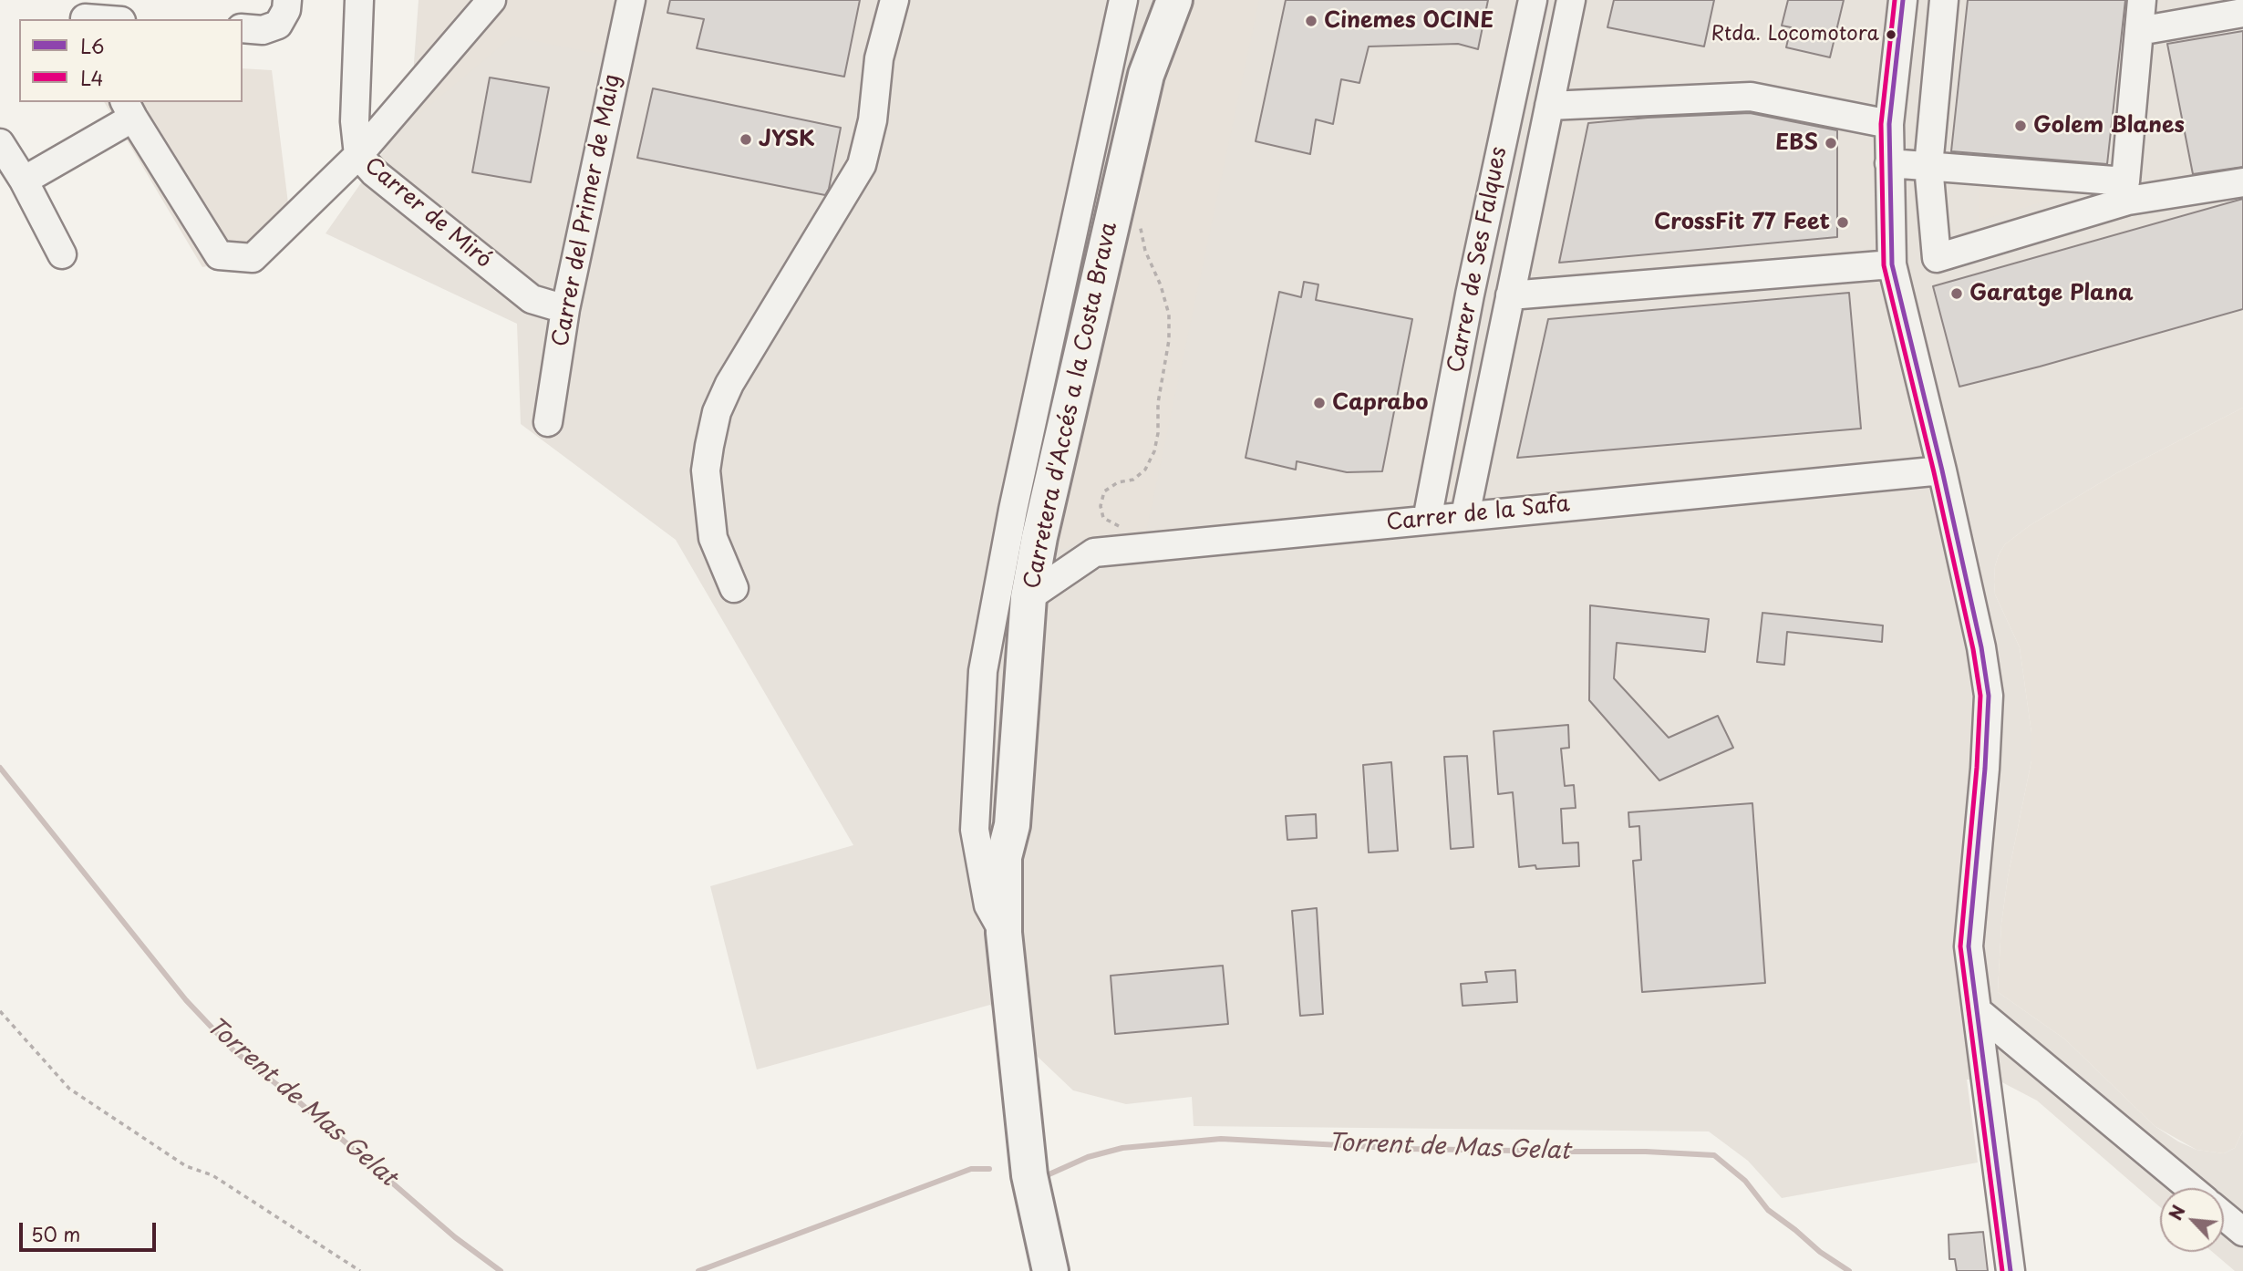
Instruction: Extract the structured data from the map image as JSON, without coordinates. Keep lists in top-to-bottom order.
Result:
{
  "streets": {
    "main road": ["Carretera d'Accés a la Costa Brava"],
    "street": [
      "Carrer del Primer de Maig",
      "Carrer de Miró",
      "Carrer de Ses Falques",
      "Carrer de la Safa"
    ]
  },
  "crossings": [
    ["Carrer del Primer de Maig", "Carrer de Miró"],
    ["Carrer de Ses Falques", "Carrer de la Safa"],
    ["Carretera d'Accés a la Costa Brava", "Carrer de la Safa"]
  ],
  "water": ["Torrent de Mas Gelat"],
  "places": [
    "Cinemes OCINE",
    "Rtda. Locomotora",
    "Golem Blanes",
    "JYSK",
    "EBS",
    "CrossFit 77 Feet",
    "Garatge Plana",
    "Caprabo"
  ],
  "lines": ["transit line L6", "transit line L4"],
  "legend": ["L6", "L4"],
  "scale_bar": "50 m",
  "north": "top left"
}
